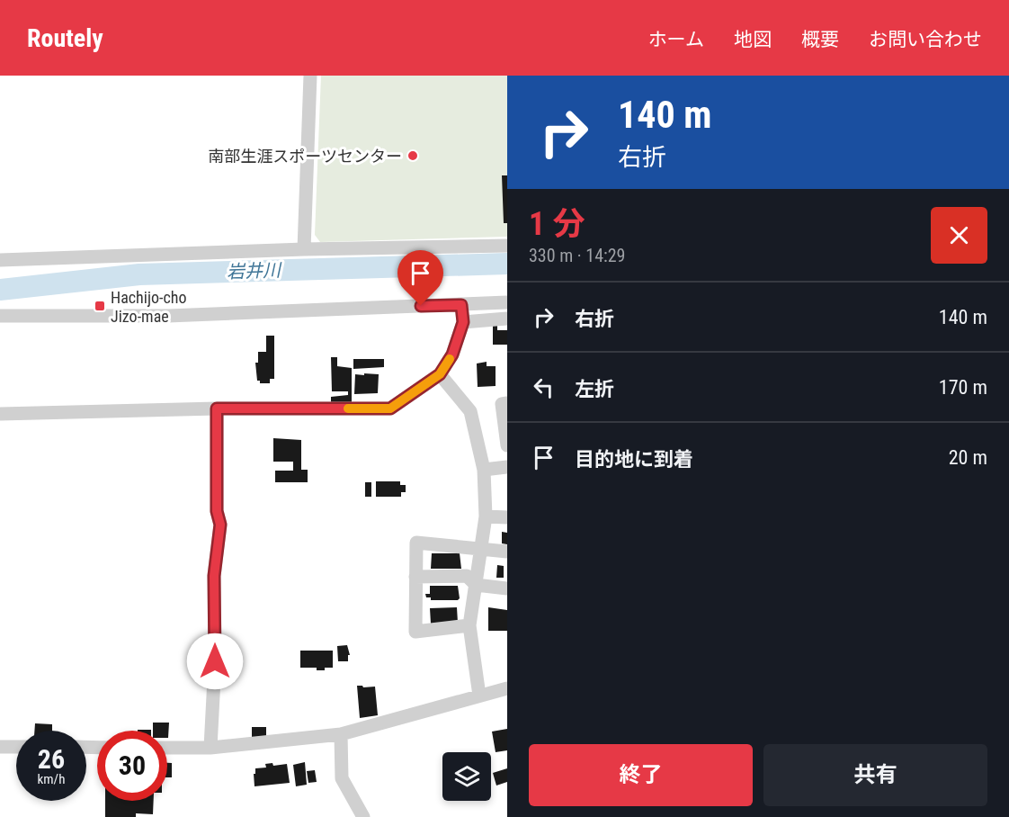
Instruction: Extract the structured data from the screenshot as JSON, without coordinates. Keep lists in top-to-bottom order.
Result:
{
  "water": ["岩井川"],
  "places": {
    "other": ["南部生涯スポーツセンター"],
    "transit": ["Hachijo-cho Jizo-mae"]
  },
  "page": {
    "header": "Routely",
    "nav": [
      "ホーム",
      "地図",
      "概要",
      "お問い合わせ"
    ],
    "turn": ["140 m", "右折"],
    "heading": ["1 分", "330 m · 14:29"],
    "list": [
      {
        "name": "右折",
        "value": "140 m"
      },
      {
        "name": "左折",
        "value": "170 m"
      },
      {
        "name": "目的地に到着",
        "value": "20 m"
      }
    ],
    "speed": "26 km/h",
    "limit": "30",
    "buttons": ["終了", "共有"]
  }
}
